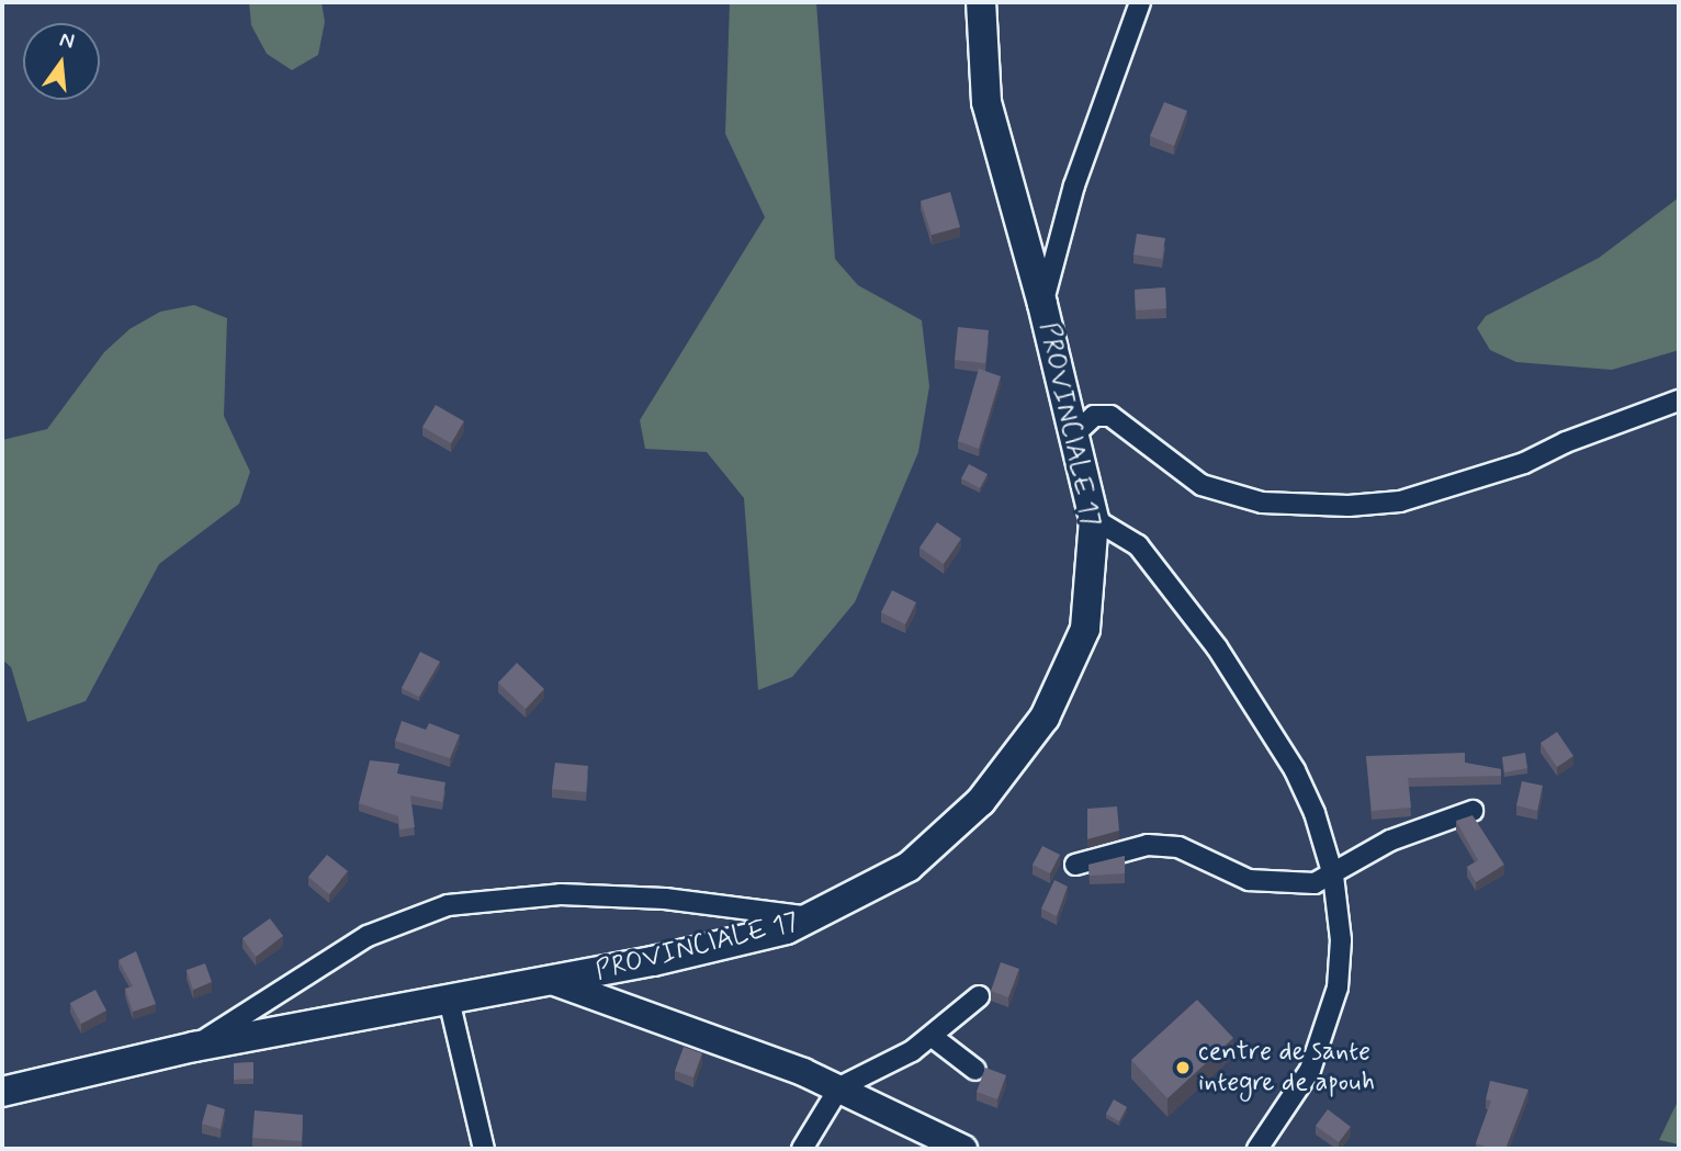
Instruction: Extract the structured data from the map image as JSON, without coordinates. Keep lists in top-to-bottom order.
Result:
{
  "streets": {
    "main road": ["PROVINCIALE 17"]
  },
  "places": ["centre de sante integre de apouh"],
  "north": "top"
}
